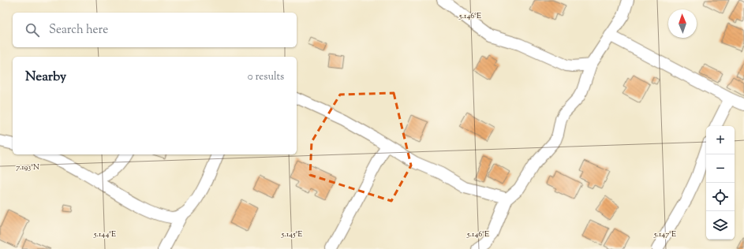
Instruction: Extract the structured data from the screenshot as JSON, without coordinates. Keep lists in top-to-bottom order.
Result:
{
  "north": "top",
  "page": {
    "search": "Search here",
    "heading": ["Nearby", "0 results"],
    "map_buttons": ["+", "−"]
  },
  "coordinates": [
    "5.146°E",
    "7.193°N",
    "5.144°E",
    "5.145°E",
    "5.147°E"
  ]
}
